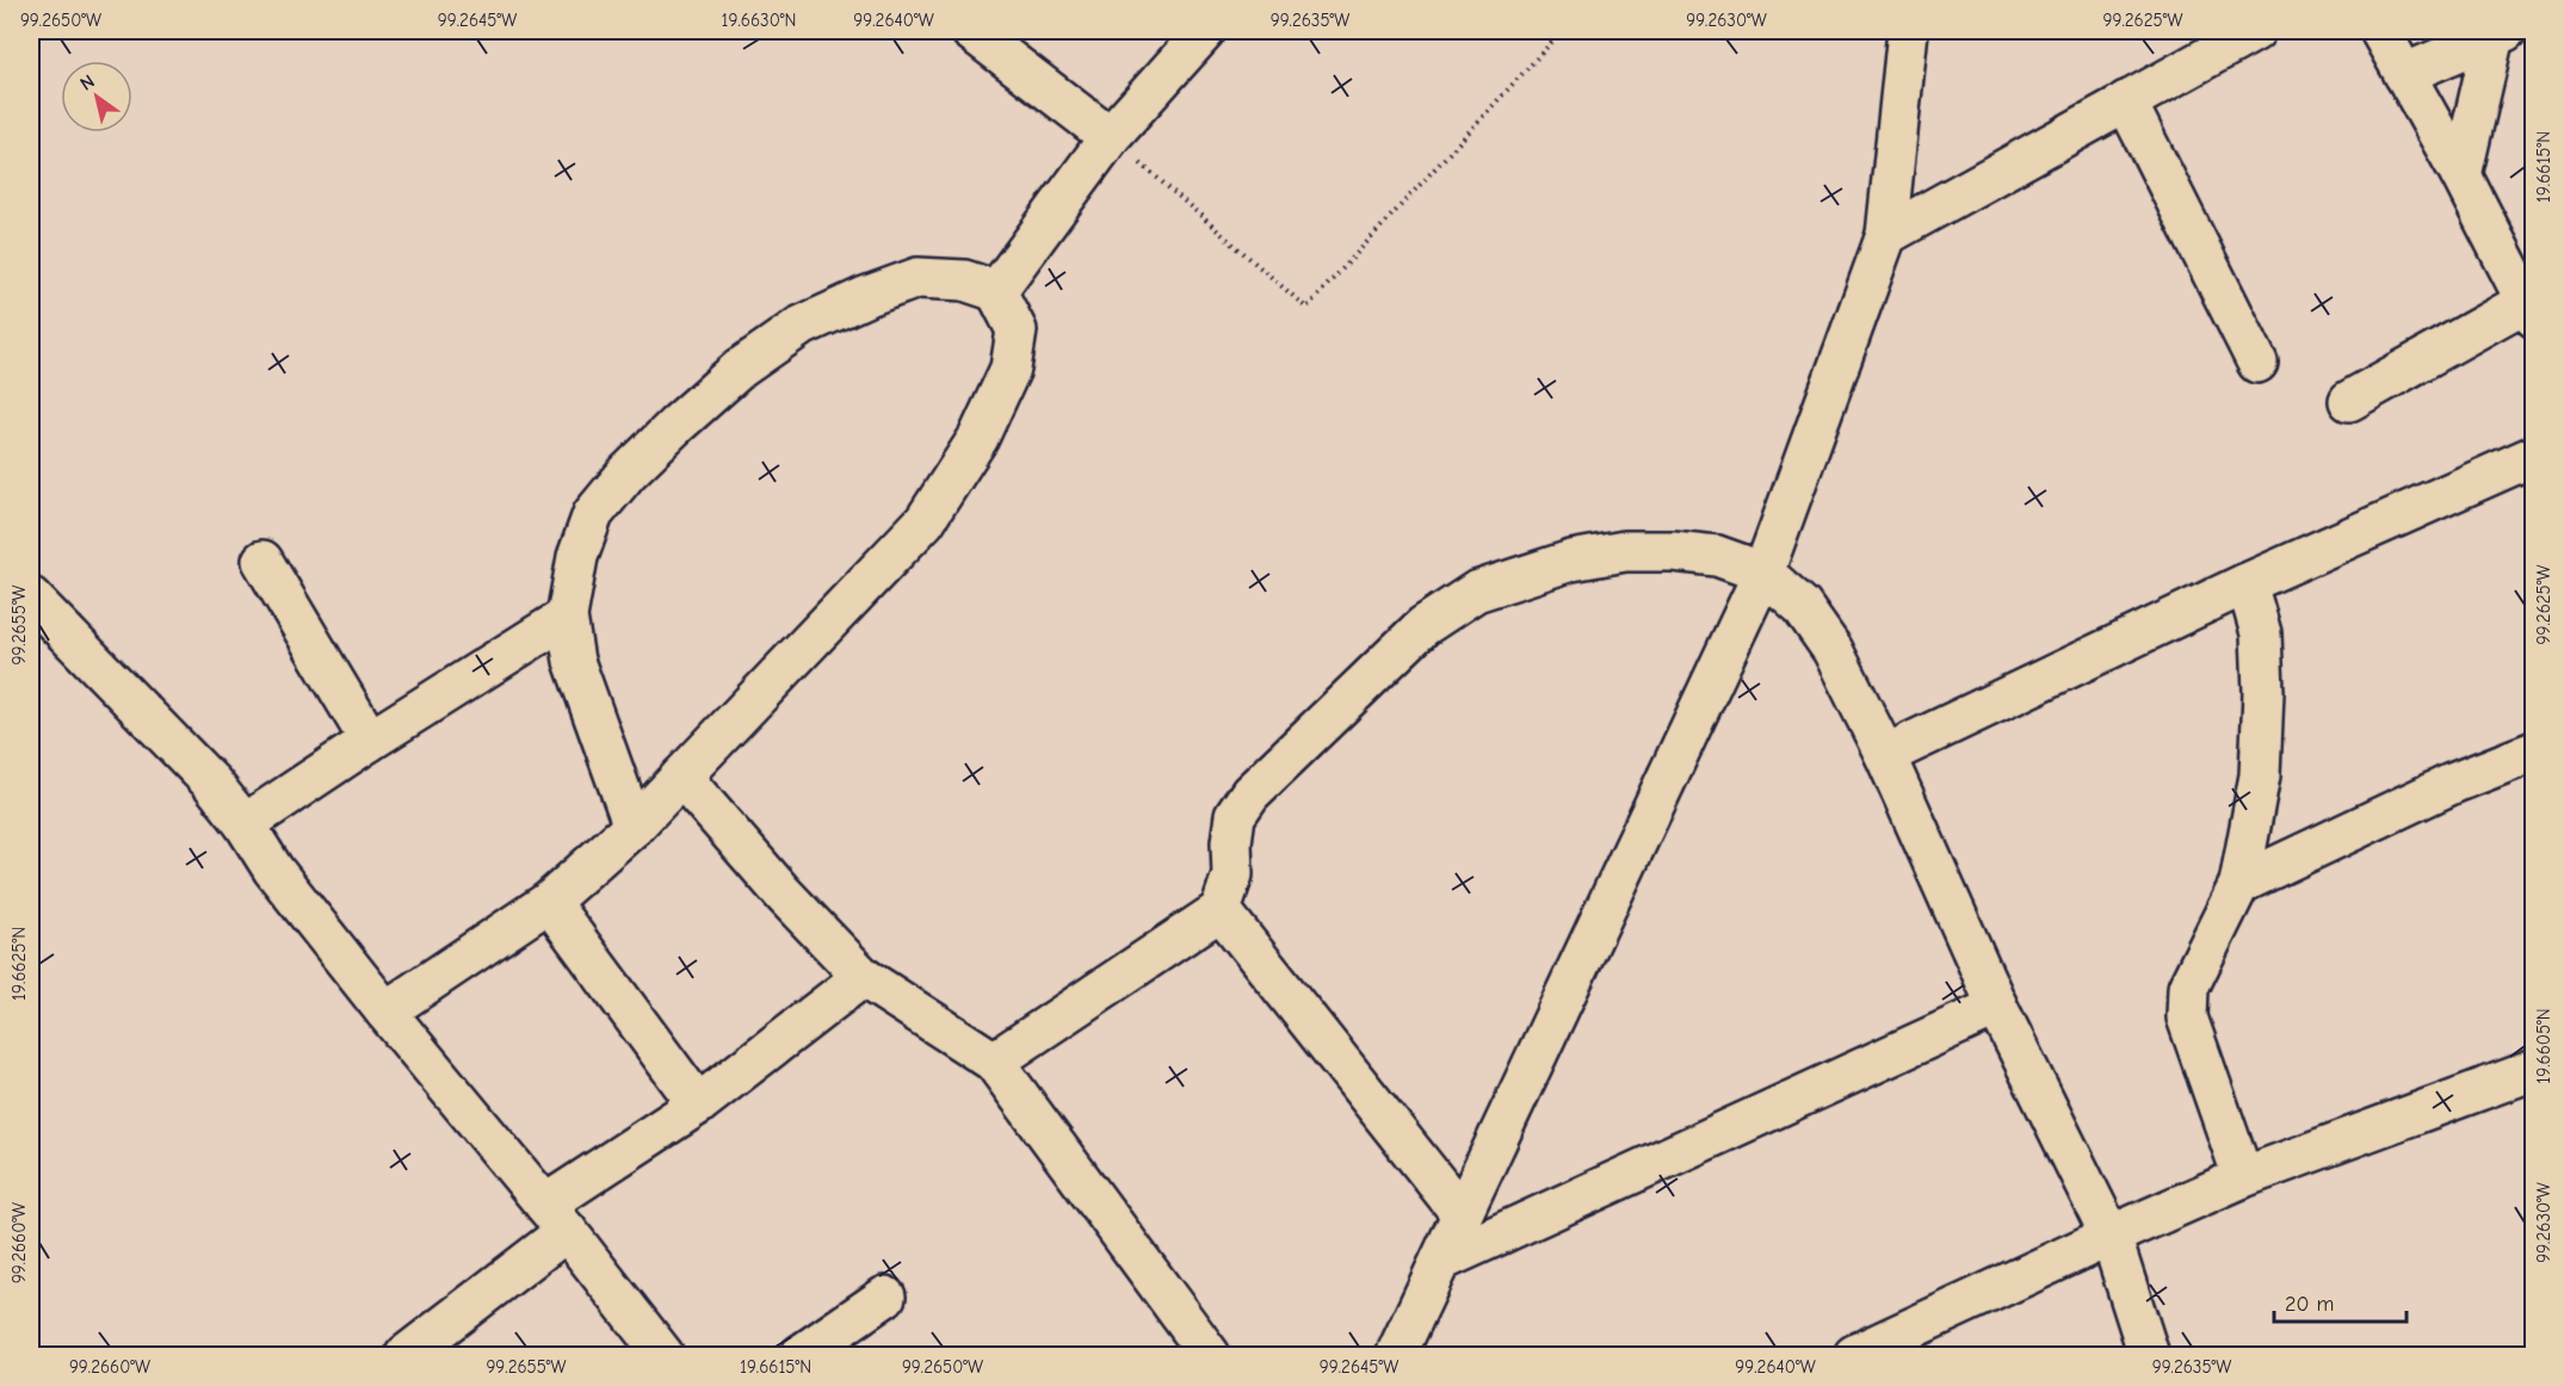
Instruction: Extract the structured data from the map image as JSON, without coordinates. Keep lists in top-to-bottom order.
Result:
{
  "scale_bar": "20 m",
  "north": "top left",
  "coordinates": [
    "99.2650°W",
    "99.2645°W",
    "19.6630°N",
    "99.2640°W",
    "99.2635°W",
    "99.2630°W",
    "99.2625°W",
    "19.6615°N",
    "99.2655°W",
    "19.6625°N",
    "19.6605°N",
    "99.2660°W"
  ]
}
